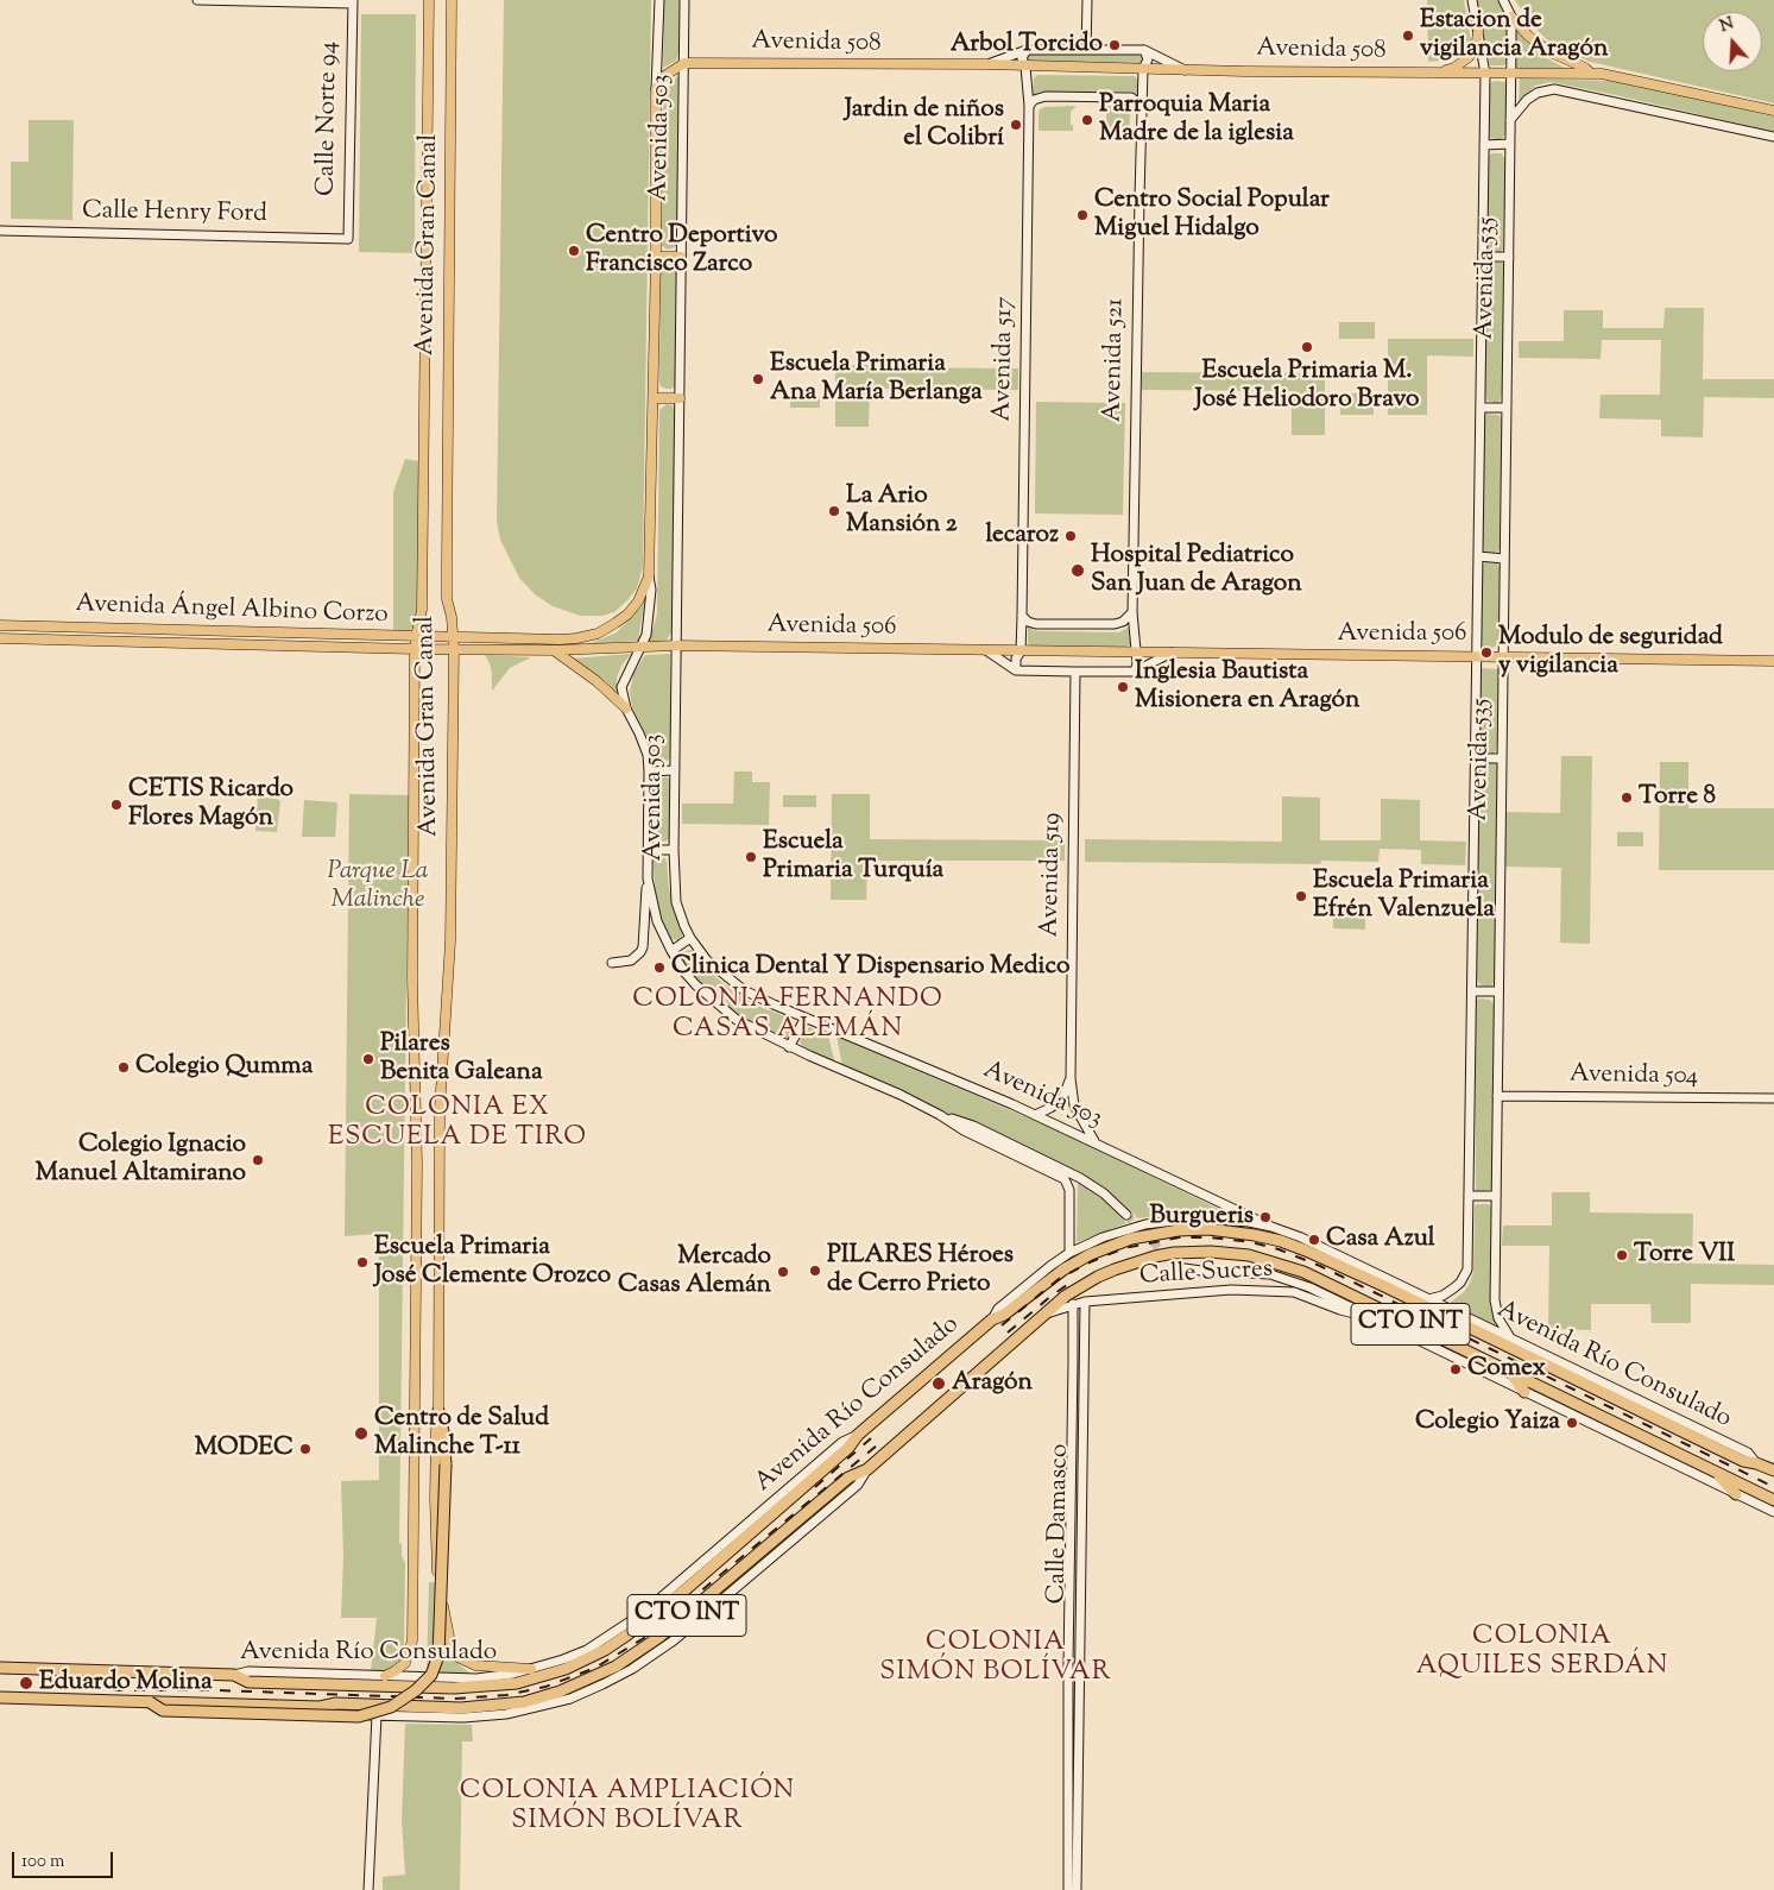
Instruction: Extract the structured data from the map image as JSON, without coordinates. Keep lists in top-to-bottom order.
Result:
{
  "streets": {
    "highway": ["CTO INT", "Avenida Río Consulado"],
    "main road": [
      "Avenida 508",
      "Avenida 503",
      "Avenida Gran Canal",
      "Avenida Ángel Albino Corzo",
      "Avenida 506"
    ],
    "street": [
      "Calle Norte 94",
      "Calle Henry Ford",
      "Avenida 535",
      "Avenida 517",
      "Avenida 521",
      "Avenida 519",
      "Avenida 504",
      "Calle Sucres",
      "Calle Damasco"
    ]
  },
  "crossings": [
    ["Avenida 508", "Avenida 503"],
    ["Avenida 508", "Avenida 535"],
    ["Avenida 508", "Avenida 517"],
    ["Avenida 508", "Avenida 521"],
    ["Calle Norte 94", "Calle Henry Ford"],
    ["Avenida 503", "Avenida Ángel Albino Corzo"],
    ["Avenida 503", "Avenida 506"],
    ["Avenida 503", "Avenida 519"],
    ["Avenida 503", "Avenida Río Consulado"],
    ["Avenida Gran Canal", "Avenida Ángel Albino Corzo"],
    ["Avenida Gran Canal", "Avenida Río Consulado"],
    ["Avenida 535", "Avenida 506"],
    ["Avenida 535", "Avenida 504"],
    ["Avenida 535", "Avenida Río Consulado"],
    ["Avenida 517", "Avenida 506"],
    ["Avenida 521", "Avenida 506"],
    ["Avenida Ángel Albino Corzo", "Avenida 506"],
    ["Avenida 506", "Avenida 519"],
    ["Calle Sucres", "CTO INT"],
    ["Calle Sucres", "Avenida Río Consulado"],
    ["Calle Sucres", "Calle Damasco"],
    ["CTO INT", "Avenida Río Consulado"]
  ],
  "districts": [
    "COLONIA FERNANDO CASAS ALEMÁN",
    "COLONIA EX ESCUELA DE TIRO",
    "COLONIA AQUILES SERDÁN",
    "COLONIA SIMÓN BOLÍVAR",
    "COLONIA AMPLIACIÓN SIMÓN BOLÍVAR"
  ],
  "parks": ["Parque La Malinche"],
  "places": [
    "Estacion de vigilancia Aragón",
    "Arbol Torcido",
    "Parroquia Maria Madre de la iglesia",
    "Jardin de niños el Colibrí",
    "Centro Social Popular Miguel Hidalgo",
    "Centro Deportivo Francisco Zarco",
    "Escuela Primaria M. José Heliodoro Bravo",
    "Escuela Primaria Ana María Berlanga",
    "La Ario Mansión 2",
    "lecaroz",
    "Hospital Pediatrico San Juan de Aragon",
    "Modulo de seguridad y vigilancia",
    "Inglesia Bautista Misionera en Aragón",
    "Torre 8",
    "CETIS Ricardo Flores Magón",
    "Escuela Primaria Turquía",
    "Escuela Primaria Efrén Valenzuela",
    "Clinica Dental Y Dispensario Medico",
    "Pilares Benita Galeana",
    "Colegio Qumma",
    "Colegio Ignacio Manuel Altamirano",
    "Burgueris",
    "Casa Azul",
    "Torre VII",
    "Escuela Primaria José Clemente Orozco",
    "PILARES Héroes de Cerro Prieto",
    "Mercado Casas Alemán",
    "Comex",
    "Aragón",
    "Colegio Yaiza",
    "Centro de Salud Malinche T-11",
    "MODEC",
    "Eduardo Molina"
  ],
  "scale_bar": "100 m",
  "north": "top"
}
